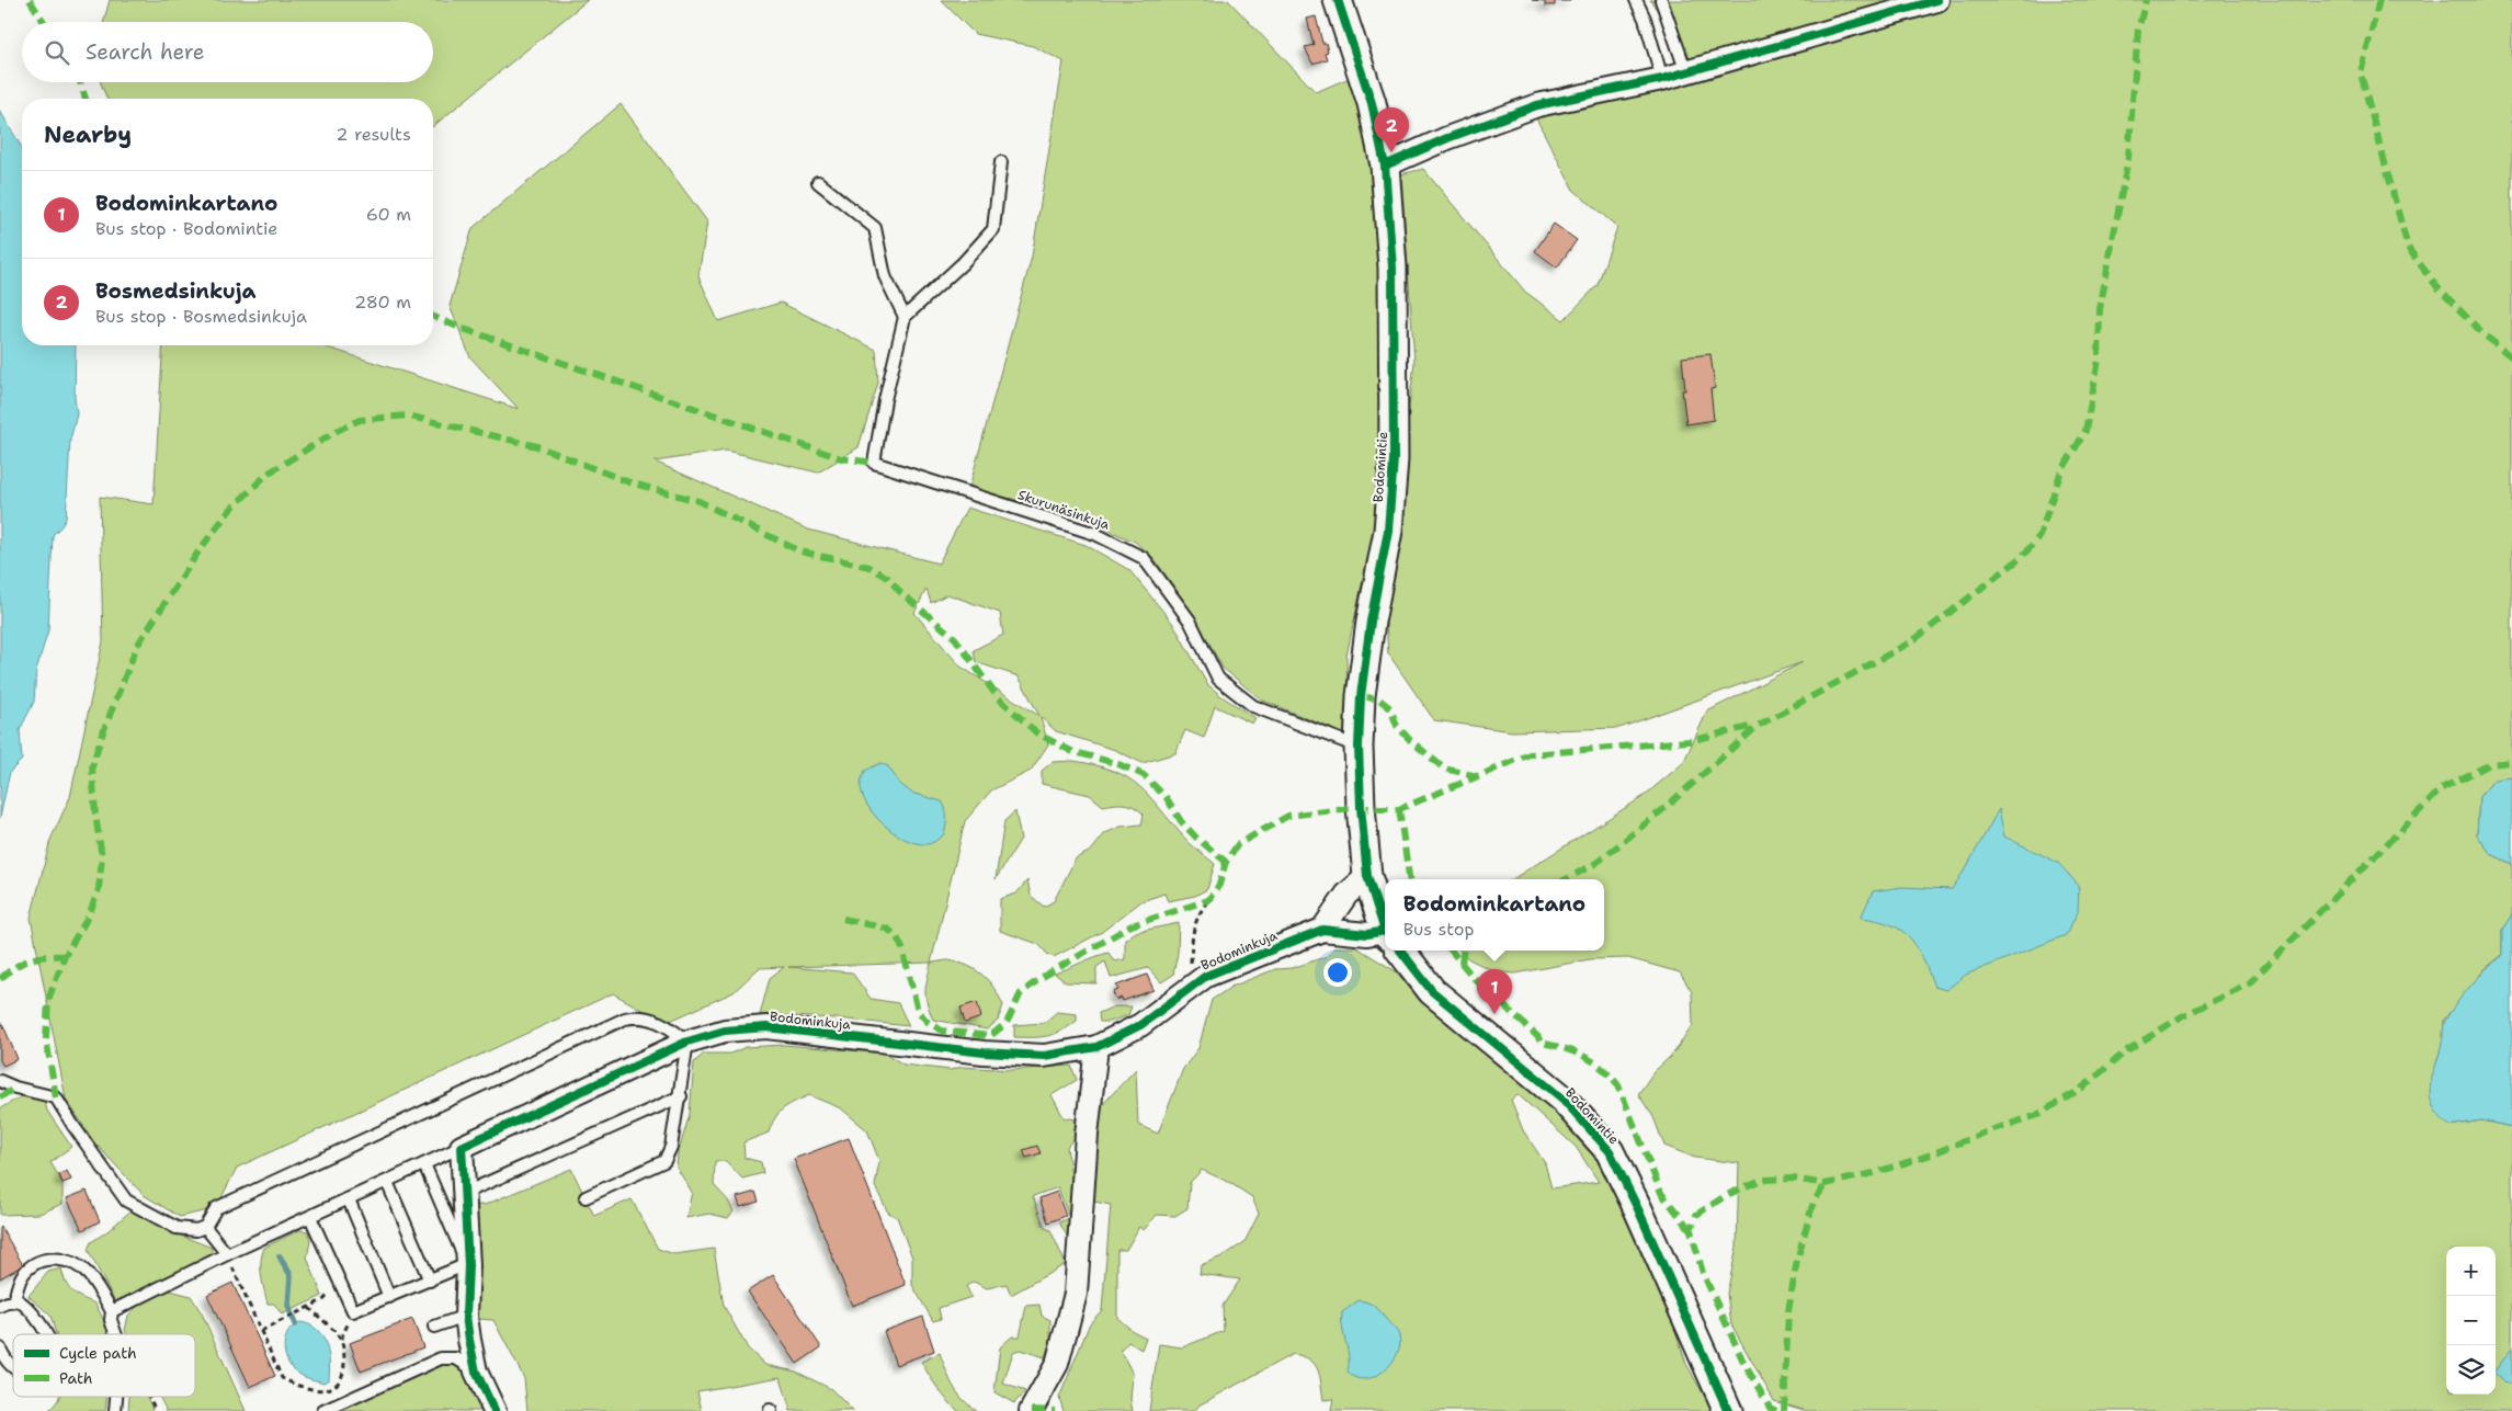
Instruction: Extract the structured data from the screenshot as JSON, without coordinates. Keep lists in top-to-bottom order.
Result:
{
  "streets": {
    "street": ["Bodomintie", "Bodominkuja"],
    "lane": ["Skurunäsinkuja"]
  },
  "crossings": [
    ["Bodomintie", "Skurunäsinkuja"]
  ],
  "legend": ["Cycle path", "Path"],
  "page": {
    "search": "Search here",
    "heading": ["Nearby", "2 results"],
    "pins": ["2", "1"],
    "list": [
      {
        "mark": "1",
        "name": "Bodominkartano",
        "note": "Bus stop · Bodomintie",
        "value": "60 m"
      },
      {
        "mark": "2",
        "name": "Bosmedsinkuja",
        "note": "Bus stop · Bosmedsinkuja",
        "value": "280 m"
      }
    ],
    "popup": ["Bodominkartano", "Bus stop"],
    "map_buttons": ["+", "−"]
  }
}
